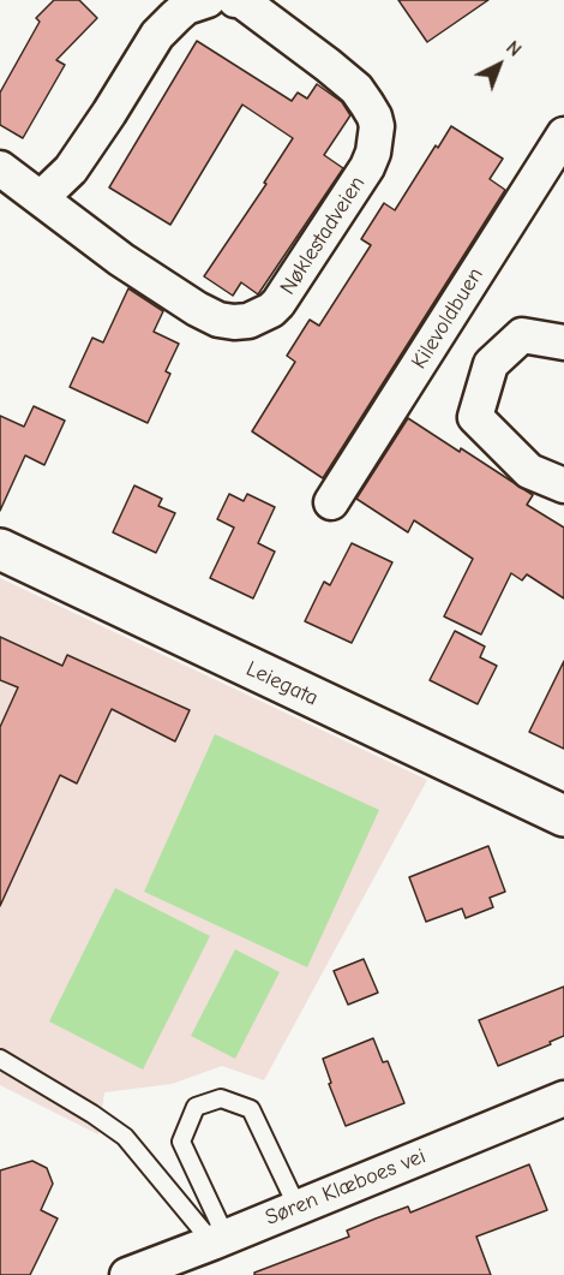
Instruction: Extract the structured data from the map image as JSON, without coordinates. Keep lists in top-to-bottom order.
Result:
{
  "streets": {
    "street": [
      "Nøklestadveien",
      "Kilevoldbuen",
      "Leiegata",
      "Søren Klæboes vei"
    ]
  },
  "north": "top right"
}
